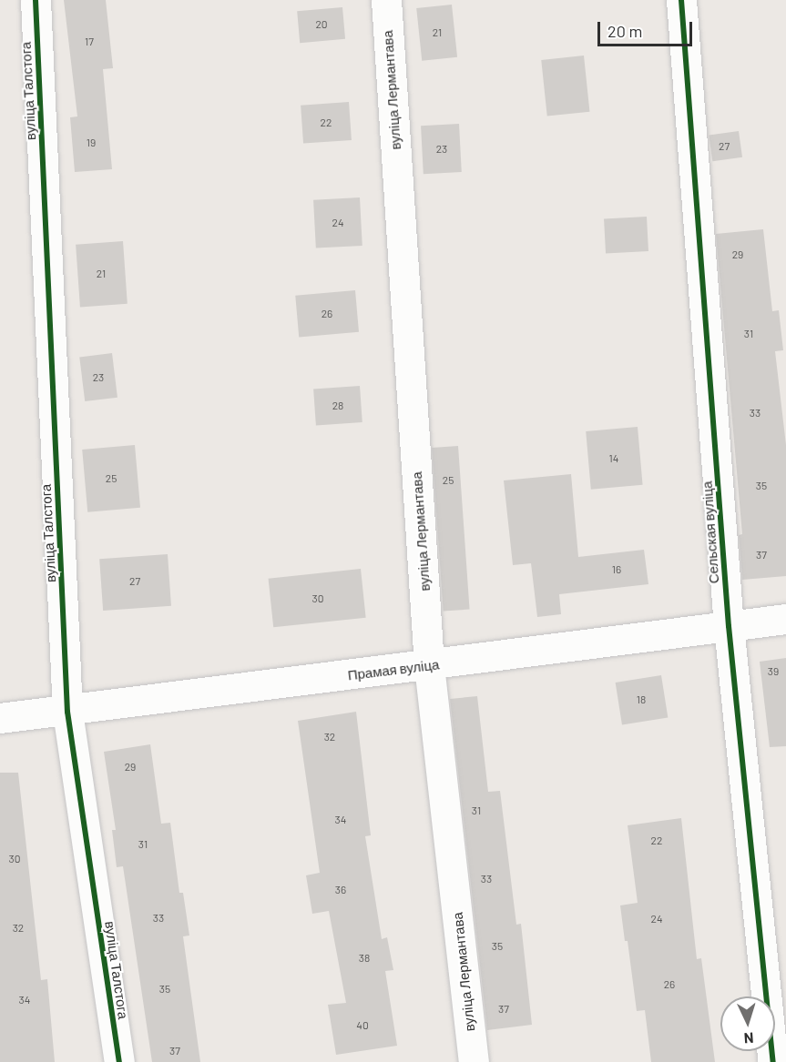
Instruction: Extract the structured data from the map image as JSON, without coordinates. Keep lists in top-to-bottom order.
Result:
{
  "streets": {
    "street": [
      "вуліца Лермантава",
      "вуліца Талстога",
      "Сельская вуліца",
      "Прамая вуліца"
    ]
  },
  "crossings": [
    ["вуліца Лермантава", "Прамая вуліца"],
    ["вуліца Талстога", "Прамая вуліца"],
    ["Сельская вуліца", "Прамая вуліца"]
  ],
  "house_numbers": [
    "20",
    "21",
    "17",
    "22",
    "19",
    "27",
    "23",
    "24",
    "29",
    "21",
    "26",
    "31",
    "23",
    "28",
    "33",
    "14",
    "25",
    "25",
    "35",
    "37",
    "16",
    "27",
    "30",
    "39",
    "18",
    "32",
    "29",
    "31",
    "34",
    "22",
    "31",
    "30",
    "33",
    "36",
    "33",
    "24",
    "32",
    "35",
    "38",
    "26",
    "35",
    "34",
    "37",
    "40",
    "37"
  ],
  "scale_bar": "20 m",
  "north": "bottom"
}
